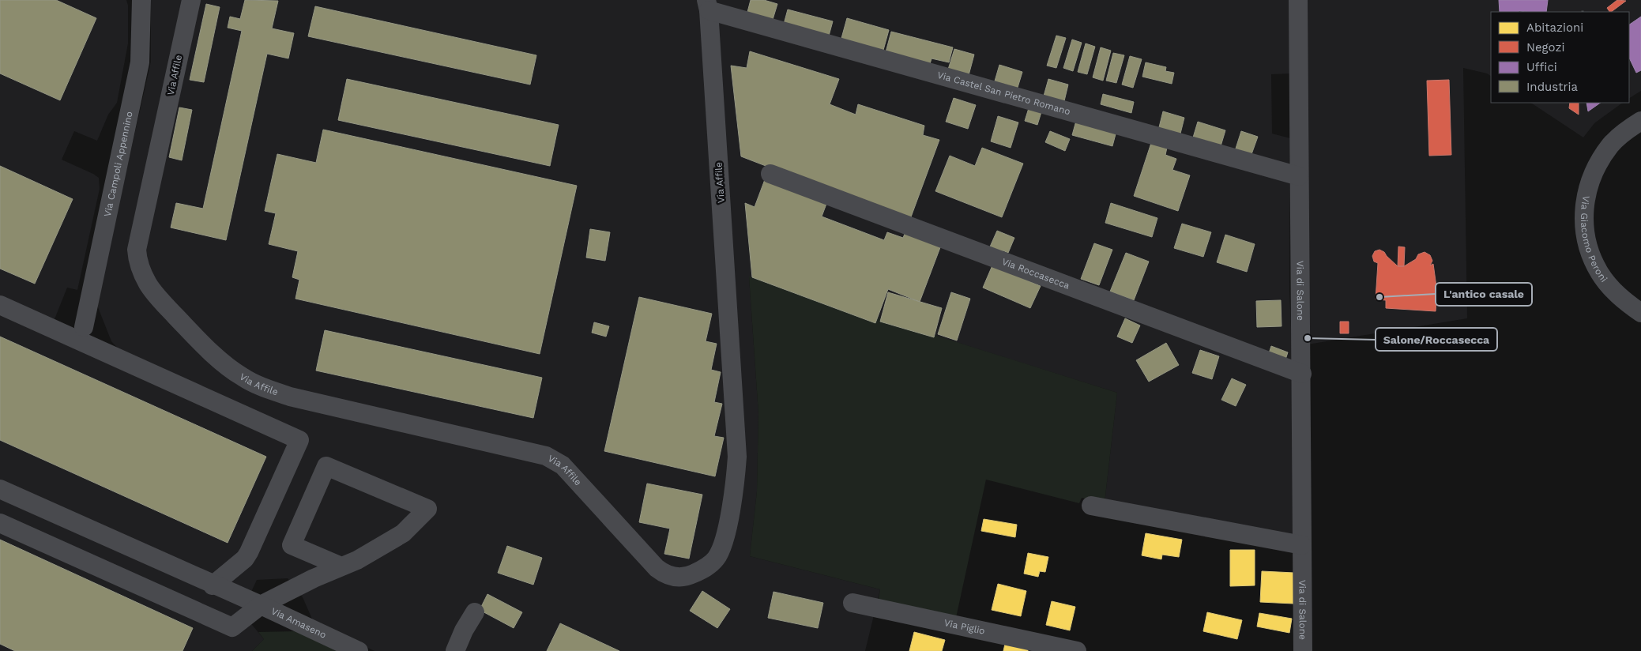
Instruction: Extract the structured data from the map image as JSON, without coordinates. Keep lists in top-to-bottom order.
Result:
{
  "streets": {
    "street": [
      "Via Affile",
      "Via Castel San Pietro Romano",
      "Via Campoli Appennino",
      "Via Giacomo Peroni",
      "Via Roccasecca",
      "Via di Salone",
      "Via Amaseno",
      "Via Piglio"
    ]
  },
  "crossings": [
    ["Via Affile", "Via Castel San Pietro Romano"],
    ["Via Castel San Pietro Romano", "Via di Salone"],
    ["Via Roccasecca", "Via di Salone"]
  ],
  "places": ["L'antico casale", "Salone/Roccasecca"],
  "legend": [
    "Abitazioni",
    "Negozi",
    "Uffici",
    "Industria"
  ]
}
